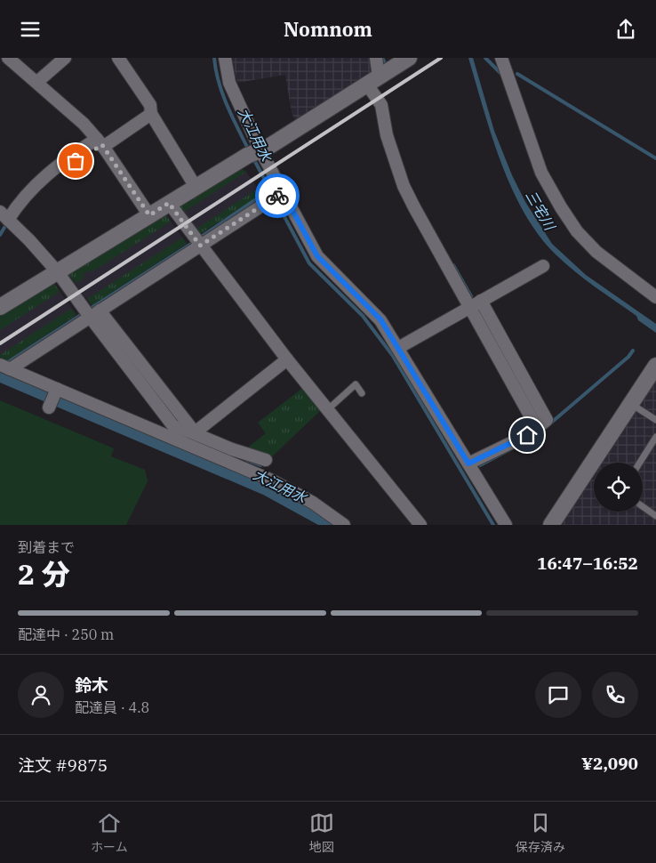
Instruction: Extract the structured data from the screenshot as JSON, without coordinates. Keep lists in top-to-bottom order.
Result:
{
  "water": ["大江用水", "三宅川"],
  "page": {
    "header": "Nomnom",
    "heading": ["2 分", "到着まで", "16:47–16:52"],
    "panel": [
      "鈴木",
      "配達員 · 4.8",
      "注文 #9875",
      "¥2,090"
    ],
    "bar": "配達中 · 250 m",
    "tabs": ["ホーム", "地図", "保存済み"]
  }
}
